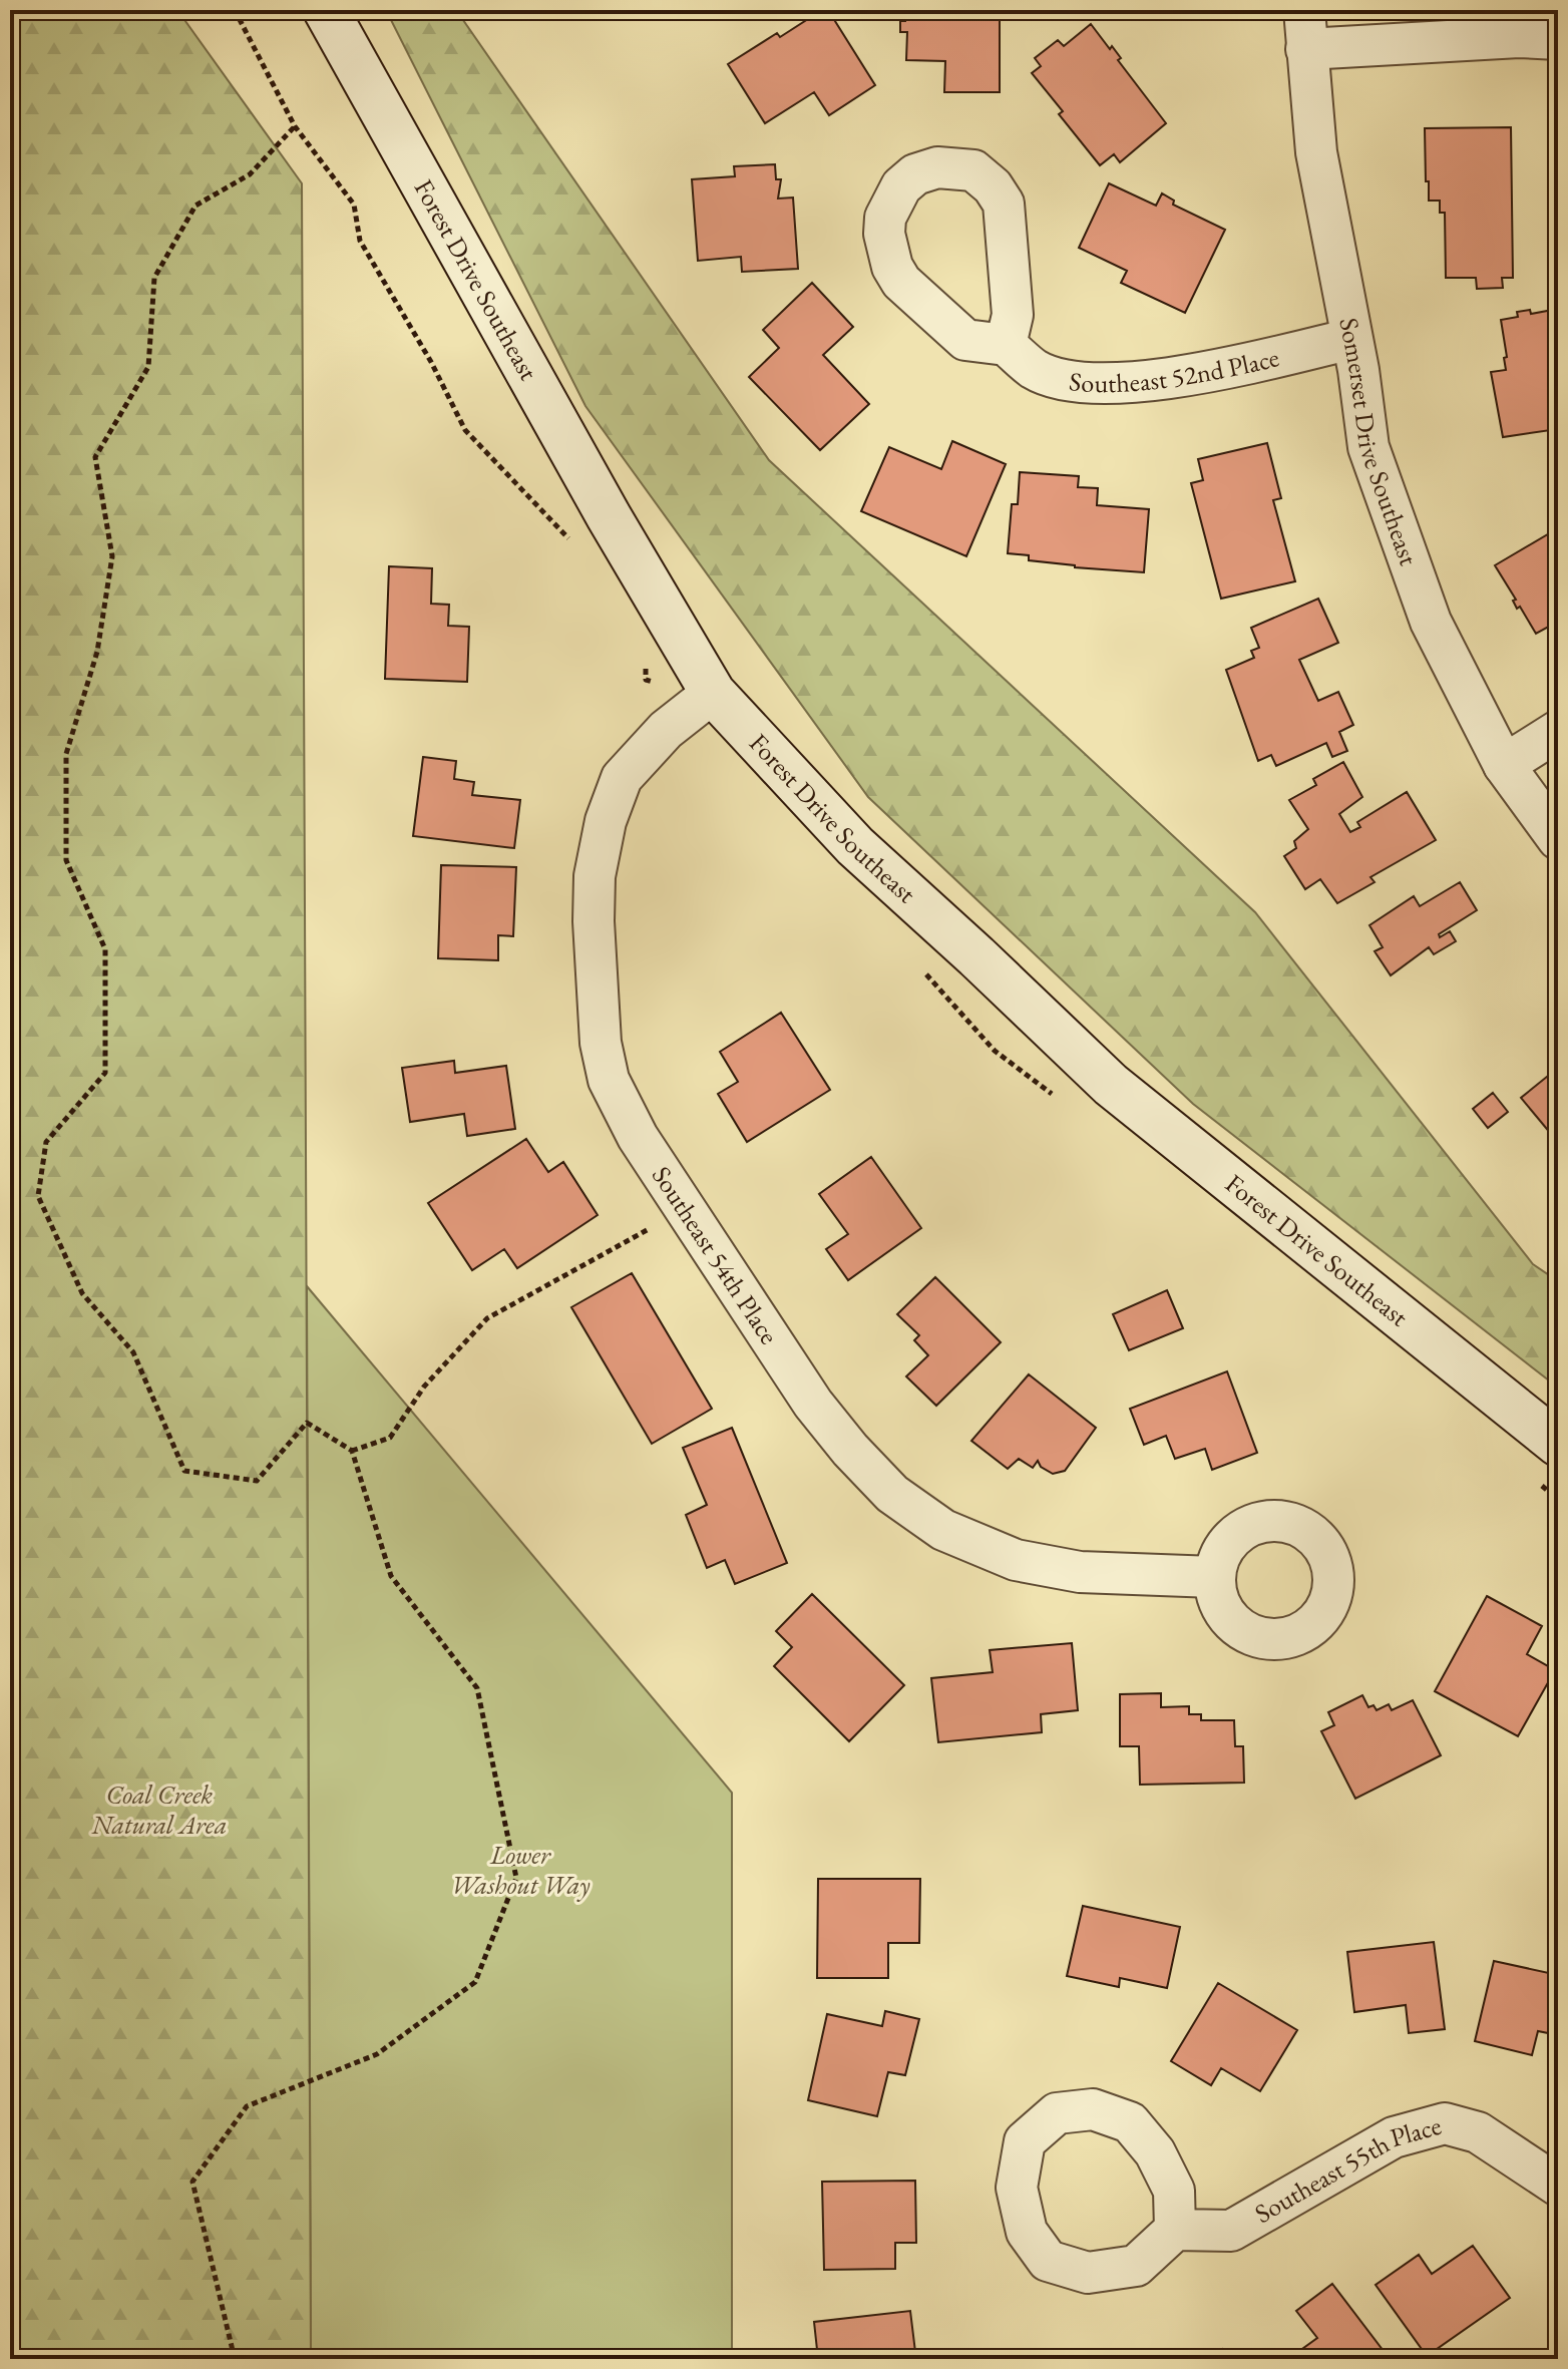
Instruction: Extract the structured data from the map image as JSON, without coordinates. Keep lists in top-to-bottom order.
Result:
{
  "streets": {
    "main road": ["Forest Drive Southeast"],
    "street": [
      "Southeast 52nd Place",
      "Somerset Drive Southeast",
      "Southeast 54th Place",
      "Southeast 55th Place"
    ]
  },
  "crossings": [
    ["Forest Drive Southeast", "Southeast 54th Place"],
    ["Southeast 52nd Place", "Somerset Drive Southeast"]
  ],
  "parks": ["Coal Creek Natural Area", "Lower Washout Way"]
}
